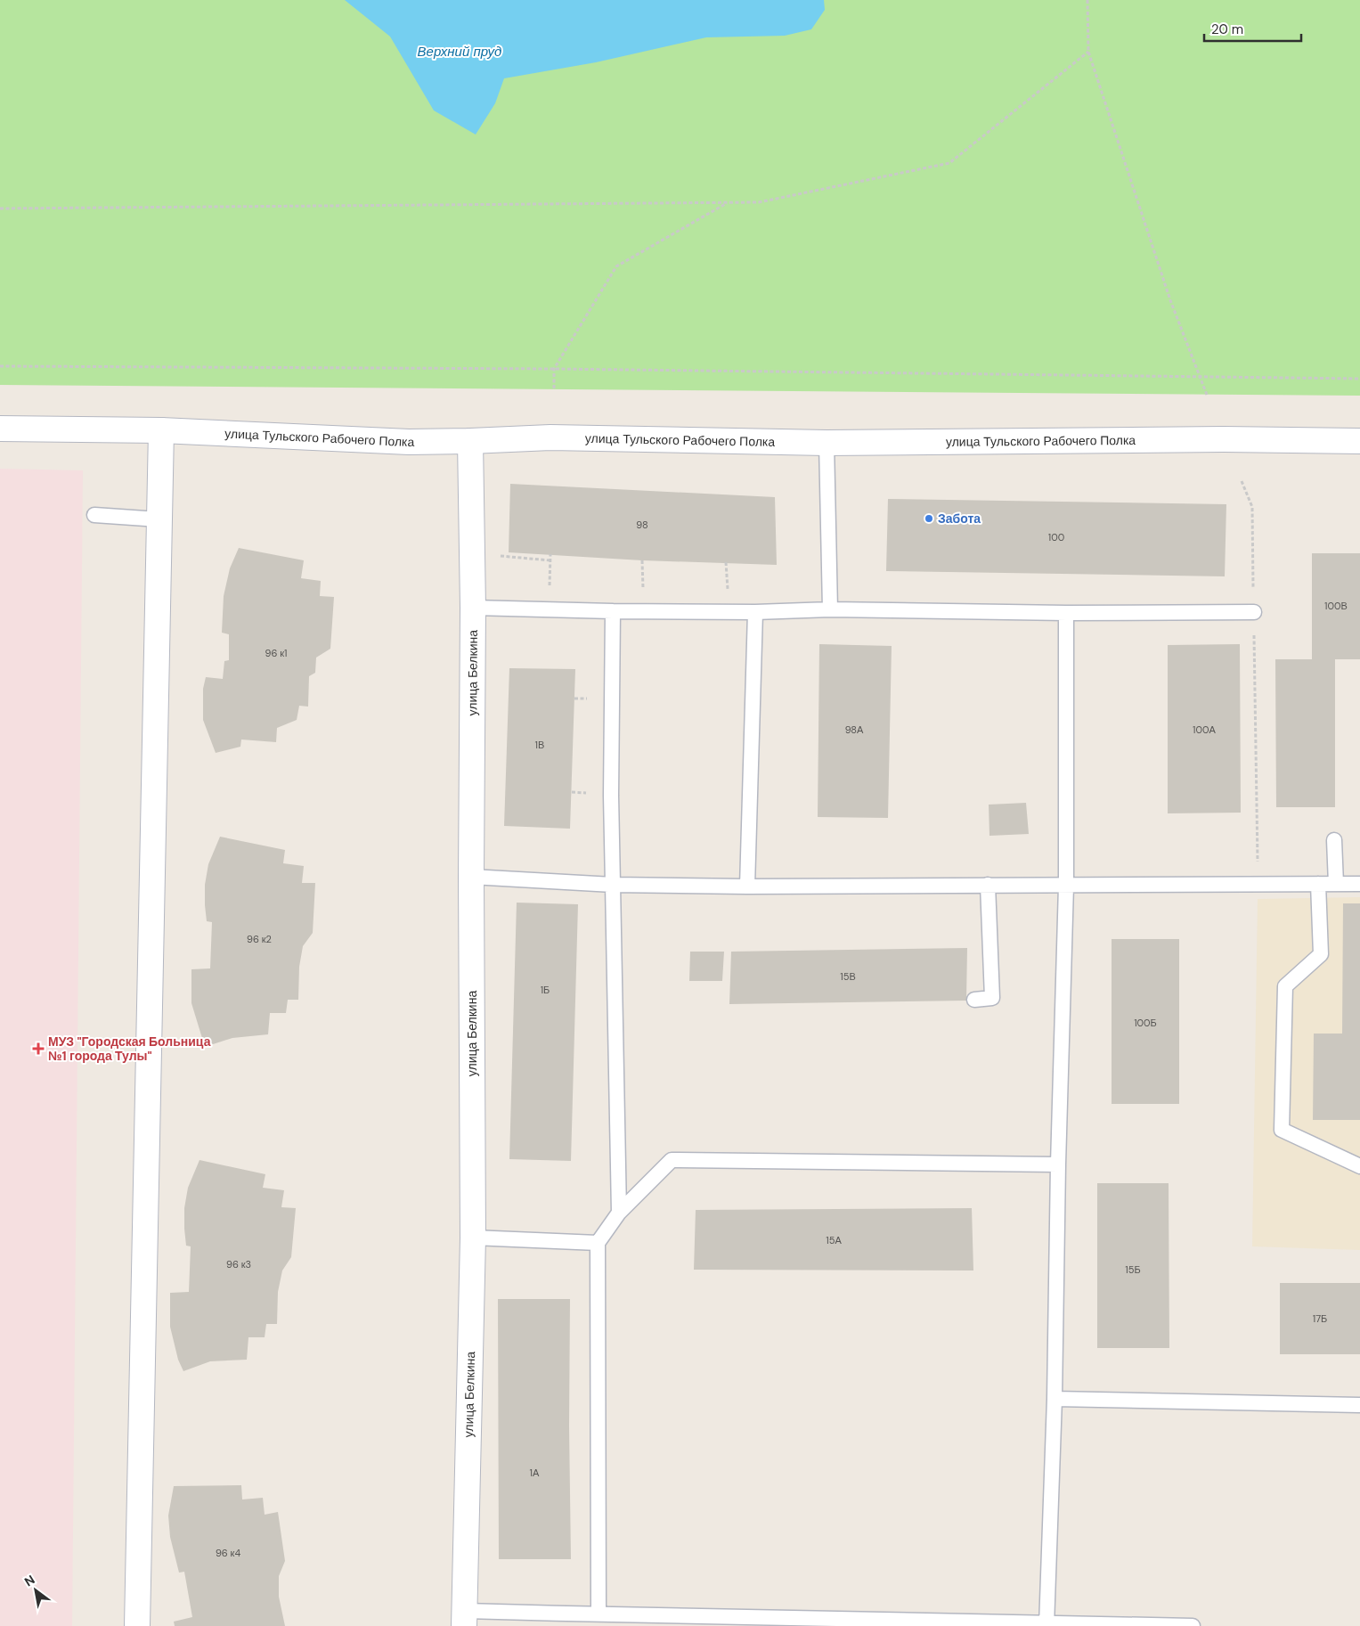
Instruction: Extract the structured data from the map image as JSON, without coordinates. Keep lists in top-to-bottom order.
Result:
{
  "streets": {
    "street": ["улица Тульского Рабочего Полка", "улица Белкина"]
  },
  "crossings": [
    ["улица Тульского Рабочего Полка", "улица Белкина"]
  ],
  "water": ["Верхний пруд"],
  "places": {
    "other": ["Забота"],
    "health": ["МУЗ \"Городская Больница №1 города Тулы\""]
  },
  "house_numbers": [
    "98",
    "100",
    "100В",
    "96 к1",
    "98А",
    "100А",
    "1В",
    "96 к2",
    "15В",
    "1Б",
    "100Б",
    "15А",
    "96 к3",
    "15Б",
    "17Б",
    "1А",
    "96 к4"
  ],
  "scale_bar": "20 m",
  "north": "top left"
}
